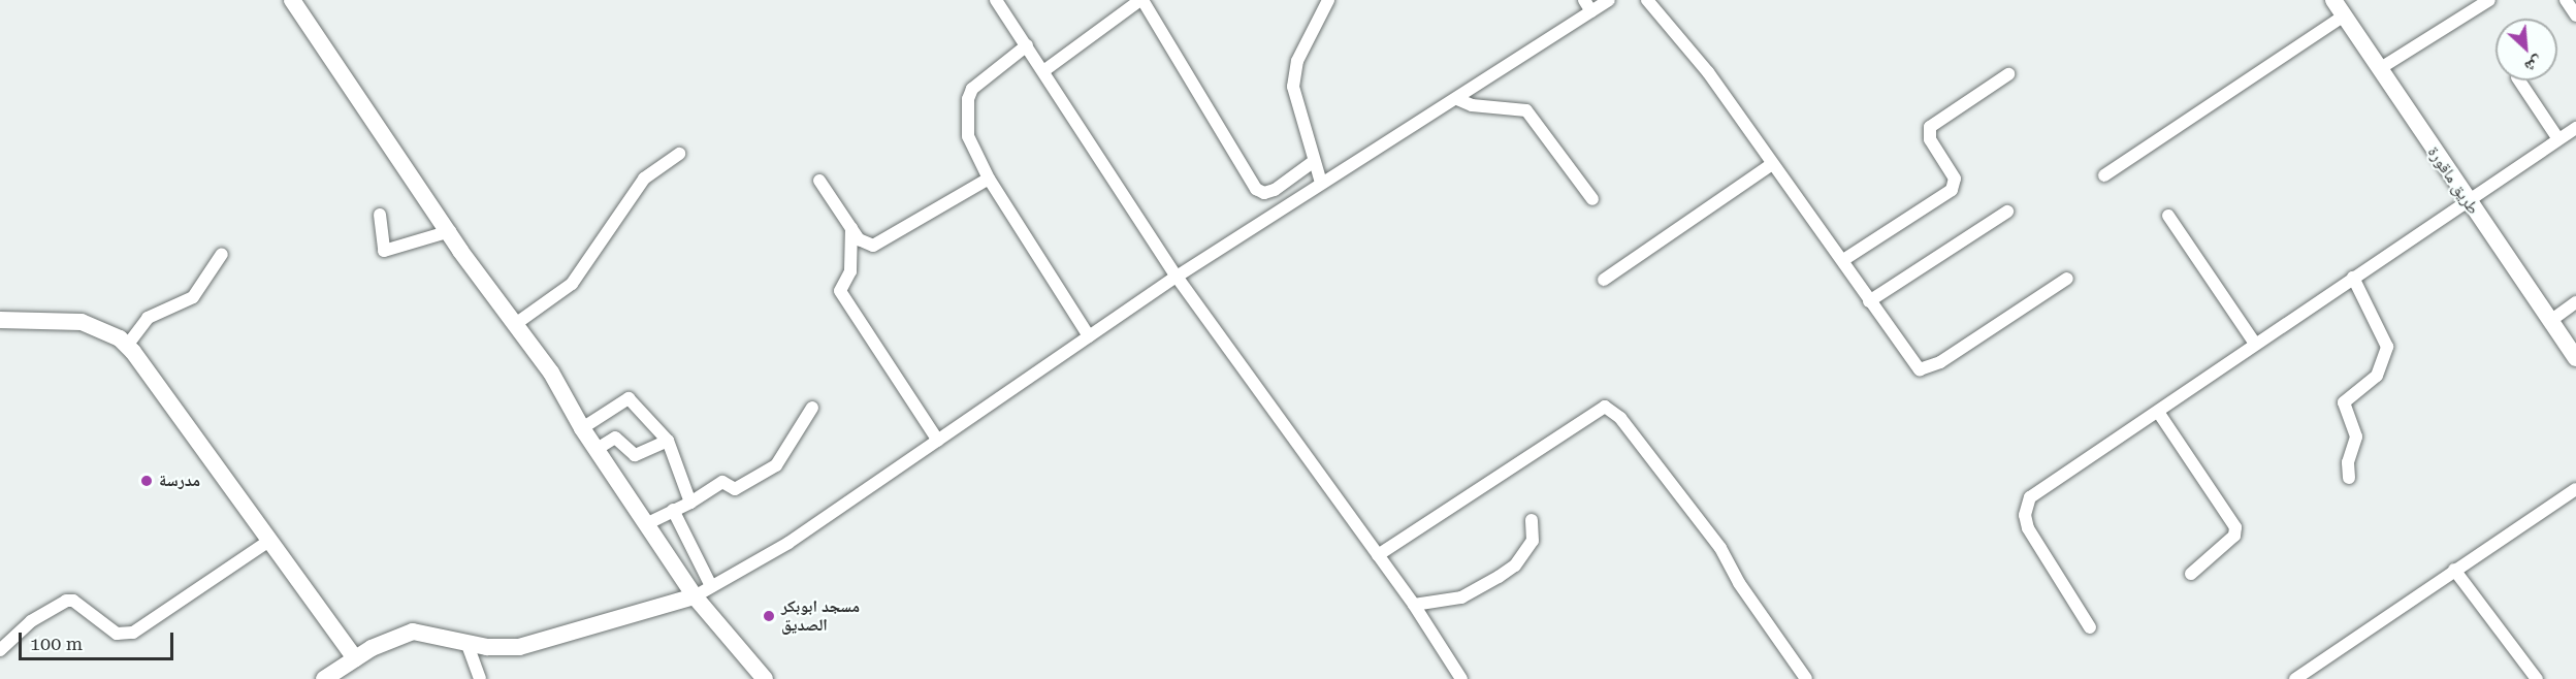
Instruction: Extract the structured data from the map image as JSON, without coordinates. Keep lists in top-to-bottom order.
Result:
{
  "streets": {
    "street": ["طريق ماقورة"]
  },
  "places": ["مدرسة", "مسجد ابوبكر الصديق"],
  "scale_bar": "100 m",
  "north": "bottom right"
}
